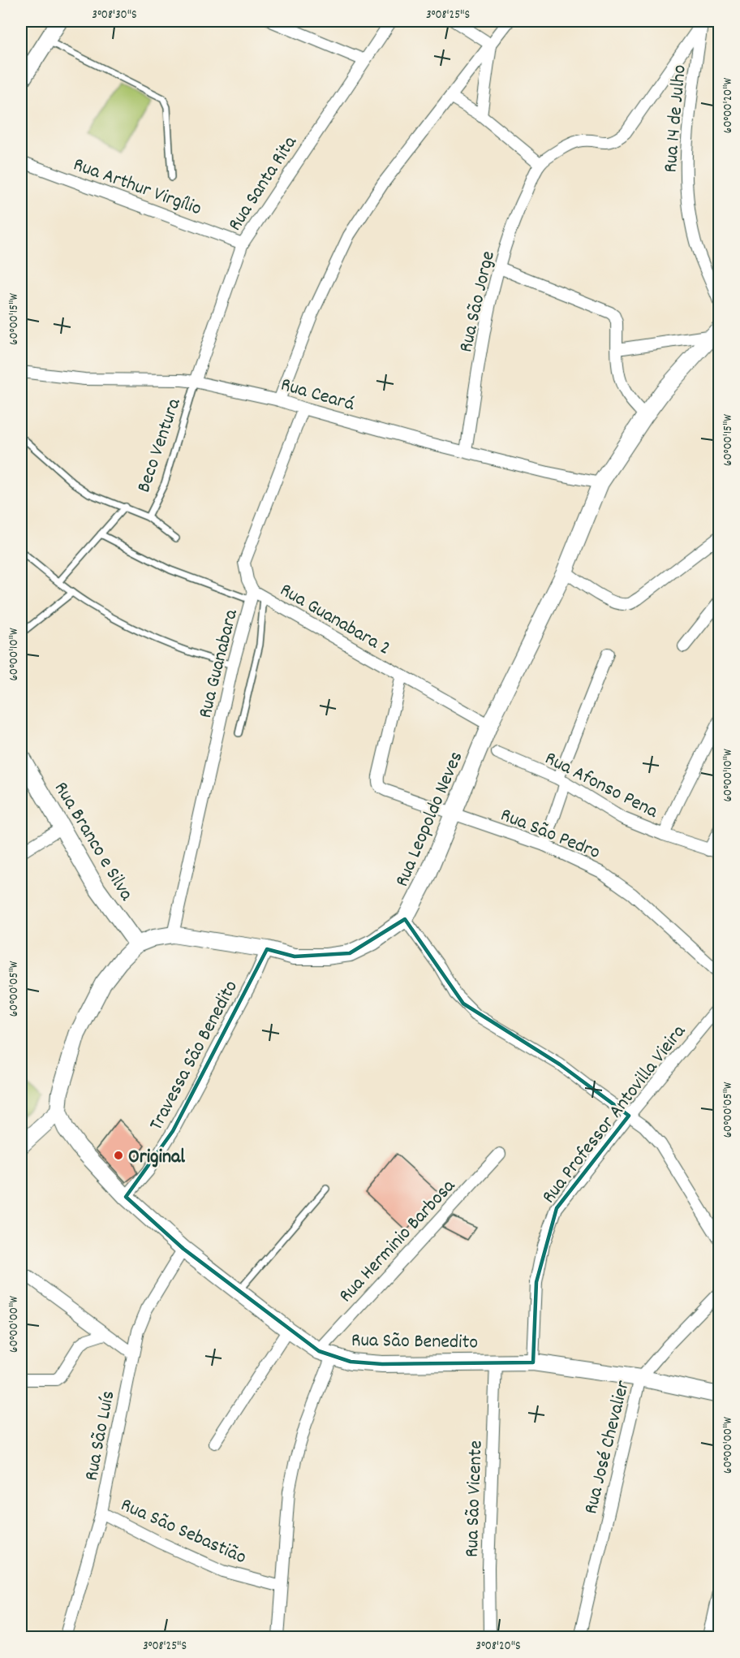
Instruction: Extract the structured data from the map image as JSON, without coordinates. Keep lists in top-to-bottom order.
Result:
{
  "streets": {
    "street": [
      "Rua 14 de Julho",
      "Rua Santa Rita",
      "Rua Arthur Virgílio",
      "Rua São Jorge",
      "Rua Ceará",
      "Rua Guanabara 2",
      "Rua Guanabara",
      "Rua Afonso Pena",
      "Rua Leopoldo Neves",
      "Rua São Pedro",
      "Rua Branco e Silva",
      "Travessa São Benedito",
      "Rua Professor Antovilla Vieira",
      "Rua Herminio Barbosa",
      "Rua São Benedito",
      "Rua São Luís",
      "Rua José Chevalier",
      "Rua São Vicente",
      "Rua São Sebastião"
    ],
    "lane": ["Beco Ventura"]
  },
  "crossings": [
    ["Rua Santa Rita", "Rua Arthur Virgílio"],
    ["Rua Santa Rita", "Rua Ceará"],
    ["Rua Santa Rita", "Beco Ventura"],
    ["Rua São Jorge", "Rua Ceará"],
    ["Rua Ceará", "Beco Ventura"],
    ["Rua Ceará", "Rua Guanabara"],
    ["Rua Ceará", "Rua Leopoldo Neves"],
    ["Rua Guanabara 2", "Rua Guanabara"],
    ["Rua Guanabara 2", "Rua Leopoldo Neves"],
    ["Rua Guanabara 2", "Rua São Pedro"],
    ["Rua Guanabara", "Rua Leopoldo Neves"],
    ["Rua Leopoldo Neves", "Rua São Pedro"],
    ["Rua Leopoldo Neves", "Rua Branco e Silva"],
    ["Rua Leopoldo Neves", "Travessa São Benedito"],
    ["Rua Leopoldo Neves", "Rua São Benedito"],
    ["Travessa São Benedito", "Rua São Benedito"],
    ["Rua Professor Antovilla Vieira", "Rua São Benedito"],
    ["Rua Herminio Barbosa", "Rua São Benedito"],
    ["Rua Herminio Barbosa", "Rua São Sebastião"],
    ["Rua São Benedito", "Rua São Luís"],
    ["Rua São Benedito", "Rua José Chevalier"],
    ["Rua São Benedito", "Rua São Vicente"],
    ["Rua São Luís", "Rua São Sebastião"]
  ],
  "places": ["Original"],
  "coordinates": [
    "3°08'30\"S",
    "3°08'25\"S",
    "60°00'20\"W",
    "60°00'15\"W",
    "60°00'10\"W",
    "60°00'05\"W",
    "60°00'00\"W",
    "3°08'20\"S"
  ]
}
